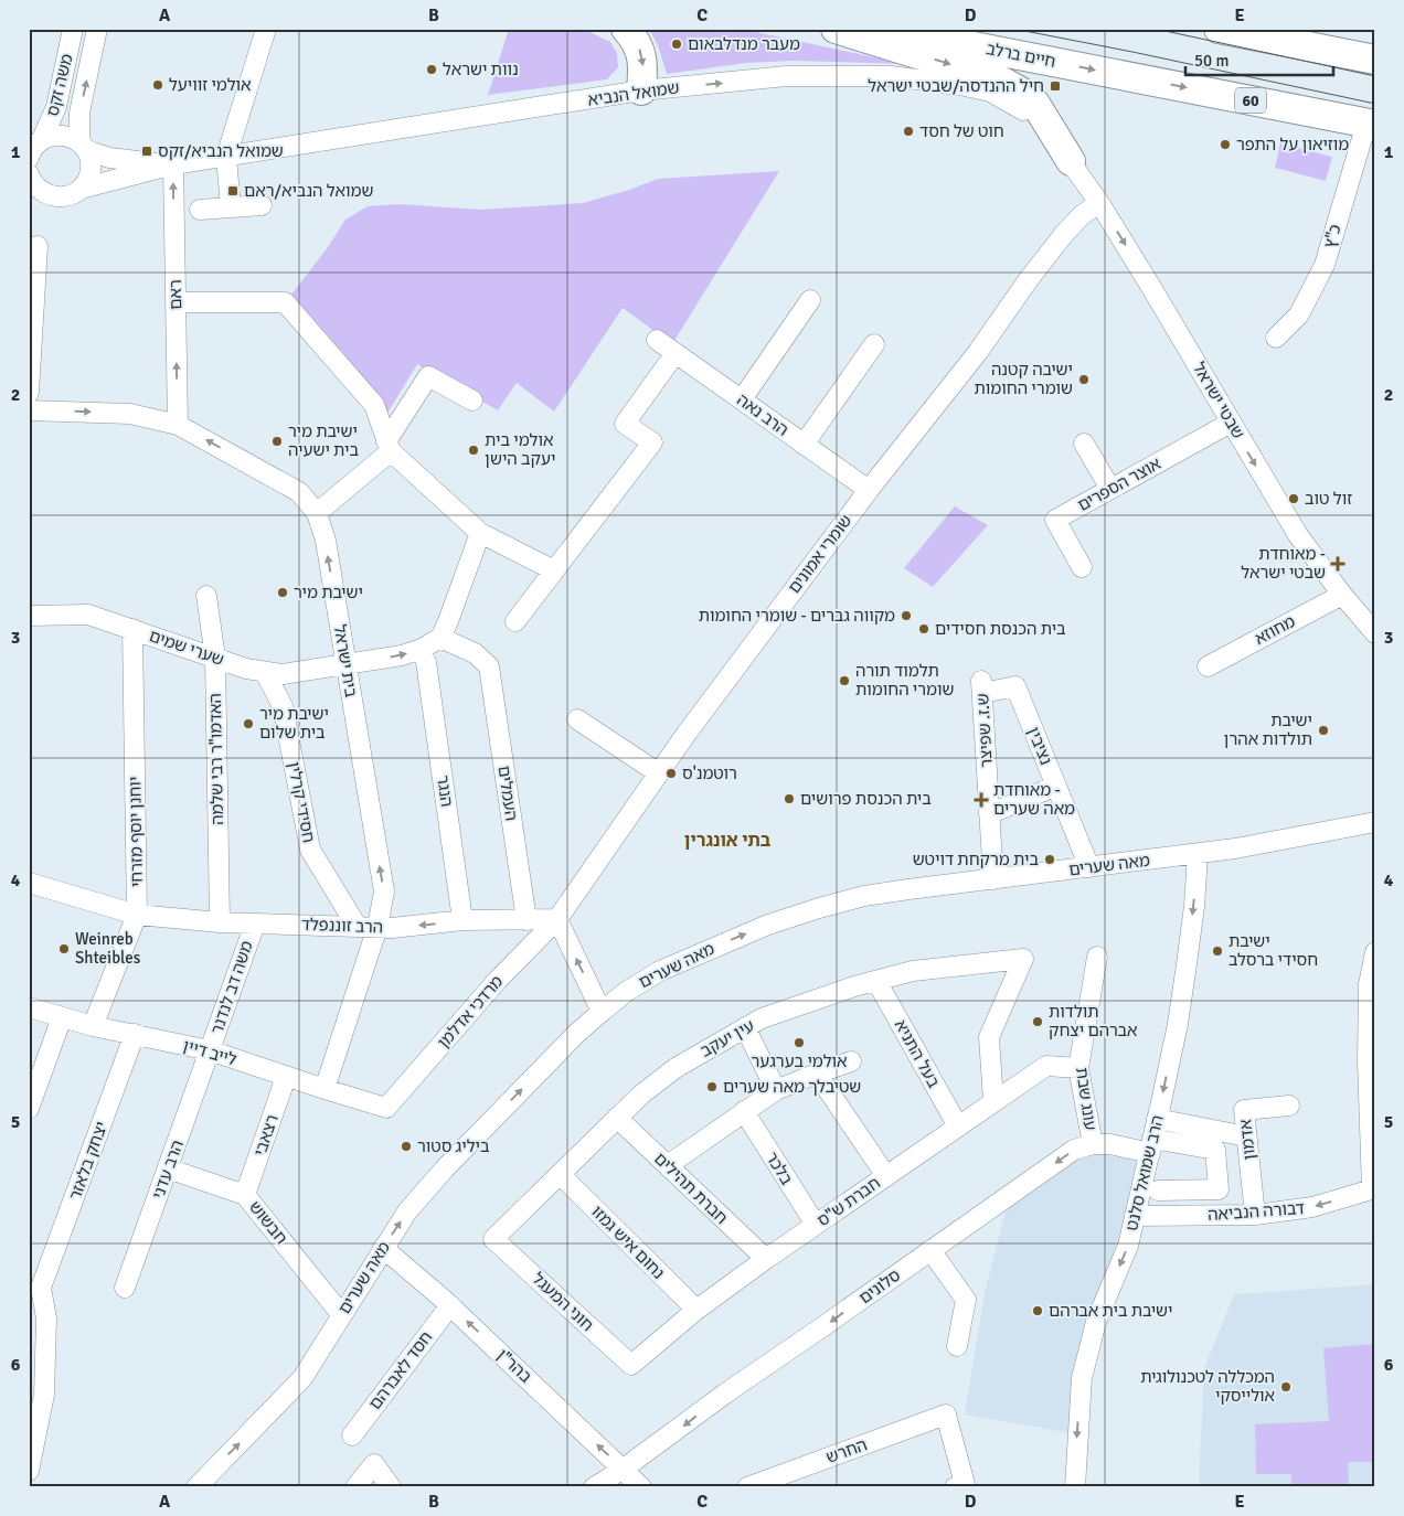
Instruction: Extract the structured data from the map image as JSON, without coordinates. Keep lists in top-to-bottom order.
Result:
{
  "streets": {
    "highway": ["חיים ברלב", "60"],
    "street": [
      "משה זקס",
      "שמואל הנביא",
      "כ\"ץ",
      "ראם",
      "שבטי ישראל",
      "הרב נאה",
      "אוצר הספרים",
      "שומרי אמונים",
      "מחוזא",
      "שערי שמים",
      "בית ישראל",
      "ש.ז. שפיצר",
      "נציבין",
      "האדמו\"ר רבי שלמה",
      "הנגר",
      "העמלים",
      "חסידי קרלין",
      "יוחנן יוסף מזרחי",
      "מאה שערים",
      "הרב זוננפלד",
      "משה דב לנדנר",
      "מרדכי אדלמן",
      "עין יעקב",
      "לייב דיין",
      "בעל התניא",
      "עונג שבת",
      "רצאבי",
      "אדמון",
      "יצחק בלאזר",
      "בלכר",
      "הרב עדני",
      "הרב שמואל סלנט",
      "חברת תהילים",
      "חברת ש\"ס",
      "דבורה הנביאה",
      "חבשוש",
      "נחום איש גמזו",
      "סלונים",
      "חוני המעגל",
      "בהר\"ן",
      "חסד לאברהם",
      "החרש"
    ]
  },
  "crossings": [
    ["חיים ברלב", "כ\"ץ"],
    ["משה זקס", "שמואל הנביא"],
    ["שמואל הנביא", "ראם"],
    ["שמואל הנביא", "שבטי ישראל"],
    ["ראם", "בית ישראל"],
    ["שבטי ישראל", "אוצר הספרים"],
    ["שבטי ישראל", "שומרי אמונים"],
    ["שבטי ישראל", "מחוזא"],
    ["הרב נאה", "שומרי אמונים"],
    ["שומרי אמונים", "הרב זוננפלד"],
    ["שומרי אמונים", "מרדכי אדלמן"],
    ["שערי שמים", "בית ישראל"],
    ["שערי שמים", "האדמו\"ר רבי שלמה"],
    ["שערי שמים", "העמלים"],
    ["שערי שמים", "חסידי קרלין"],
    ["שערי שמים", "יוחנן יוסף מזרחי"],
    ["בית ישראל", "הרב זוננפלד"],
    ["ש.ז. שפיצר", "נציבין"],
    ["ש.ז. שפיצר", "מאה שערים"],
    ["נציבין", "מאה שערים"],
    ["האדמו\"ר רבי שלמה", "הרב זוננפלד"],
    ["הנגר", "הרב זוננפלד"],
    ["העמלים", "הרב זוננפלד"],
    ["חסידי קרלין", "הרב זוננפלד"],
    ["יוחנן יוסף מזרחי", "הרב זוננפלד"],
    ["יוחנן יוסף מזרחי", "לייב דיין"],
    ["מאה שערים", "הרב שמואל סלנט"],
    ["מאה שערים", "חבשוש"],
    ["מאה שערים", "בהר\"ן"],
    ["הרב זוננפלד", "משה דב לנדנר"],
    ["הרב זוננפלד", "מרדכי אדלמן"],
    ["משה דב לנדנר", "לייב דיין"],
    ["משה דב לנדנר", "הרב עדני"],
    ["מרדכי אדלמן", "לייב דיין"],
    ["עין יעקב", "בעל התניא"],
    ["עין יעקב", "חברת תהילים"],
    ["עין יעקב", "חברת ש\"ס"],
    ["עין יעקב", "נחום איש גמזו"],
    ["עין יעקב", "חוני המעגל"],
    ["לייב דיין", "רצאבי"],
    ["לייב דיין", "יצחק בלאזר"],
    ["לייב דיין", "הרב עדני"],
    ["בעל התניא", "חברת ש\"ס"],
    ["עונג שבת", "חברת ש\"ס"],
    ["עונג שבת", "סלונים"],
    ["רצאבי", "חבשוש"],
    ["אדמון", "דבורה הנביאה"],
    ["בלכר", "חברת ש\"ס"],
    ["הרב עדני", "חבשוש"],
    ["הרב שמואל סלנט", "דבורה הנביאה"],
    ["הרב שמואל סלנט", "סלונים"],
    ["חברת תהילים", "חברת ש\"ס"],
    ["חברת ש\"ס", "נחום איש גמזו"],
    ["חברת ש\"ס", "חוני המעגל"],
    ["סלונים", "בהר\"ן"],
    ["בהר\"ן", "חסד לאברהם"]
  ],
  "one_way": [
    "שמואל הנביא",
    "שבטי ישראל",
    "מאה שערים",
    "הרב שמואל סלנט",
    "דבורה הנביאה",
    "סלונים",
    "בהר\"ן"
  ],
  "districts": ["בתי אונגרין"],
  "places": {
    "other": [
      "מעבר מנדלבאום",
      "נוות ישראל",
      "אולמי זוויעל",
      "חוט של חסד",
      "מוזיאון על התפר",
      "ישיבה קטנה שומרי החומות",
      "ישיבת מיר בית ישעיה",
      "אולמי בית יעקב הישן",
      "זול טוב",
      "ישיבת מיר",
      "מקווה גברים - שומרי החומות",
      "בית הכנסת חסידים",
      "תלמוד תורה שומרי החומות",
      "ישיבת מיר בית שלום",
      "ישיבת תולדות אהרן",
      "רוטמנ'ס",
      "בית הכנסת פרושים",
      "בית מרקחת דויטש",
      "Weinreb Shteibles",
      "ישיבת חסידי ברסלב",
      "תולדות אברהם יצחק",
      "אולמי בערגער",
      "שטיבלך מאה שערים",
      "ביליג סטור",
      "ישיבת בית אברהם",
      "המכללה לטכנולוגית אולייסקי"
    ],
    "transit": ["חיל ההנדסה/שבטי ישראל", "שמואל הנביא/זקס", "שמואל הנביא/ראם"],
    "health": ["מאוחדת - שבטי ישראל", "מאוחדת - מאה שערים"]
  },
  "scale_bar": "50 m",
  "grid": {
    "columns": [
      "A",
      "B",
      "C",
      "D",
      "E"
    ],
    "rows": [
      "1",
      "2",
      "3",
      "4",
      "5",
      "6"
    ]
  }
}
